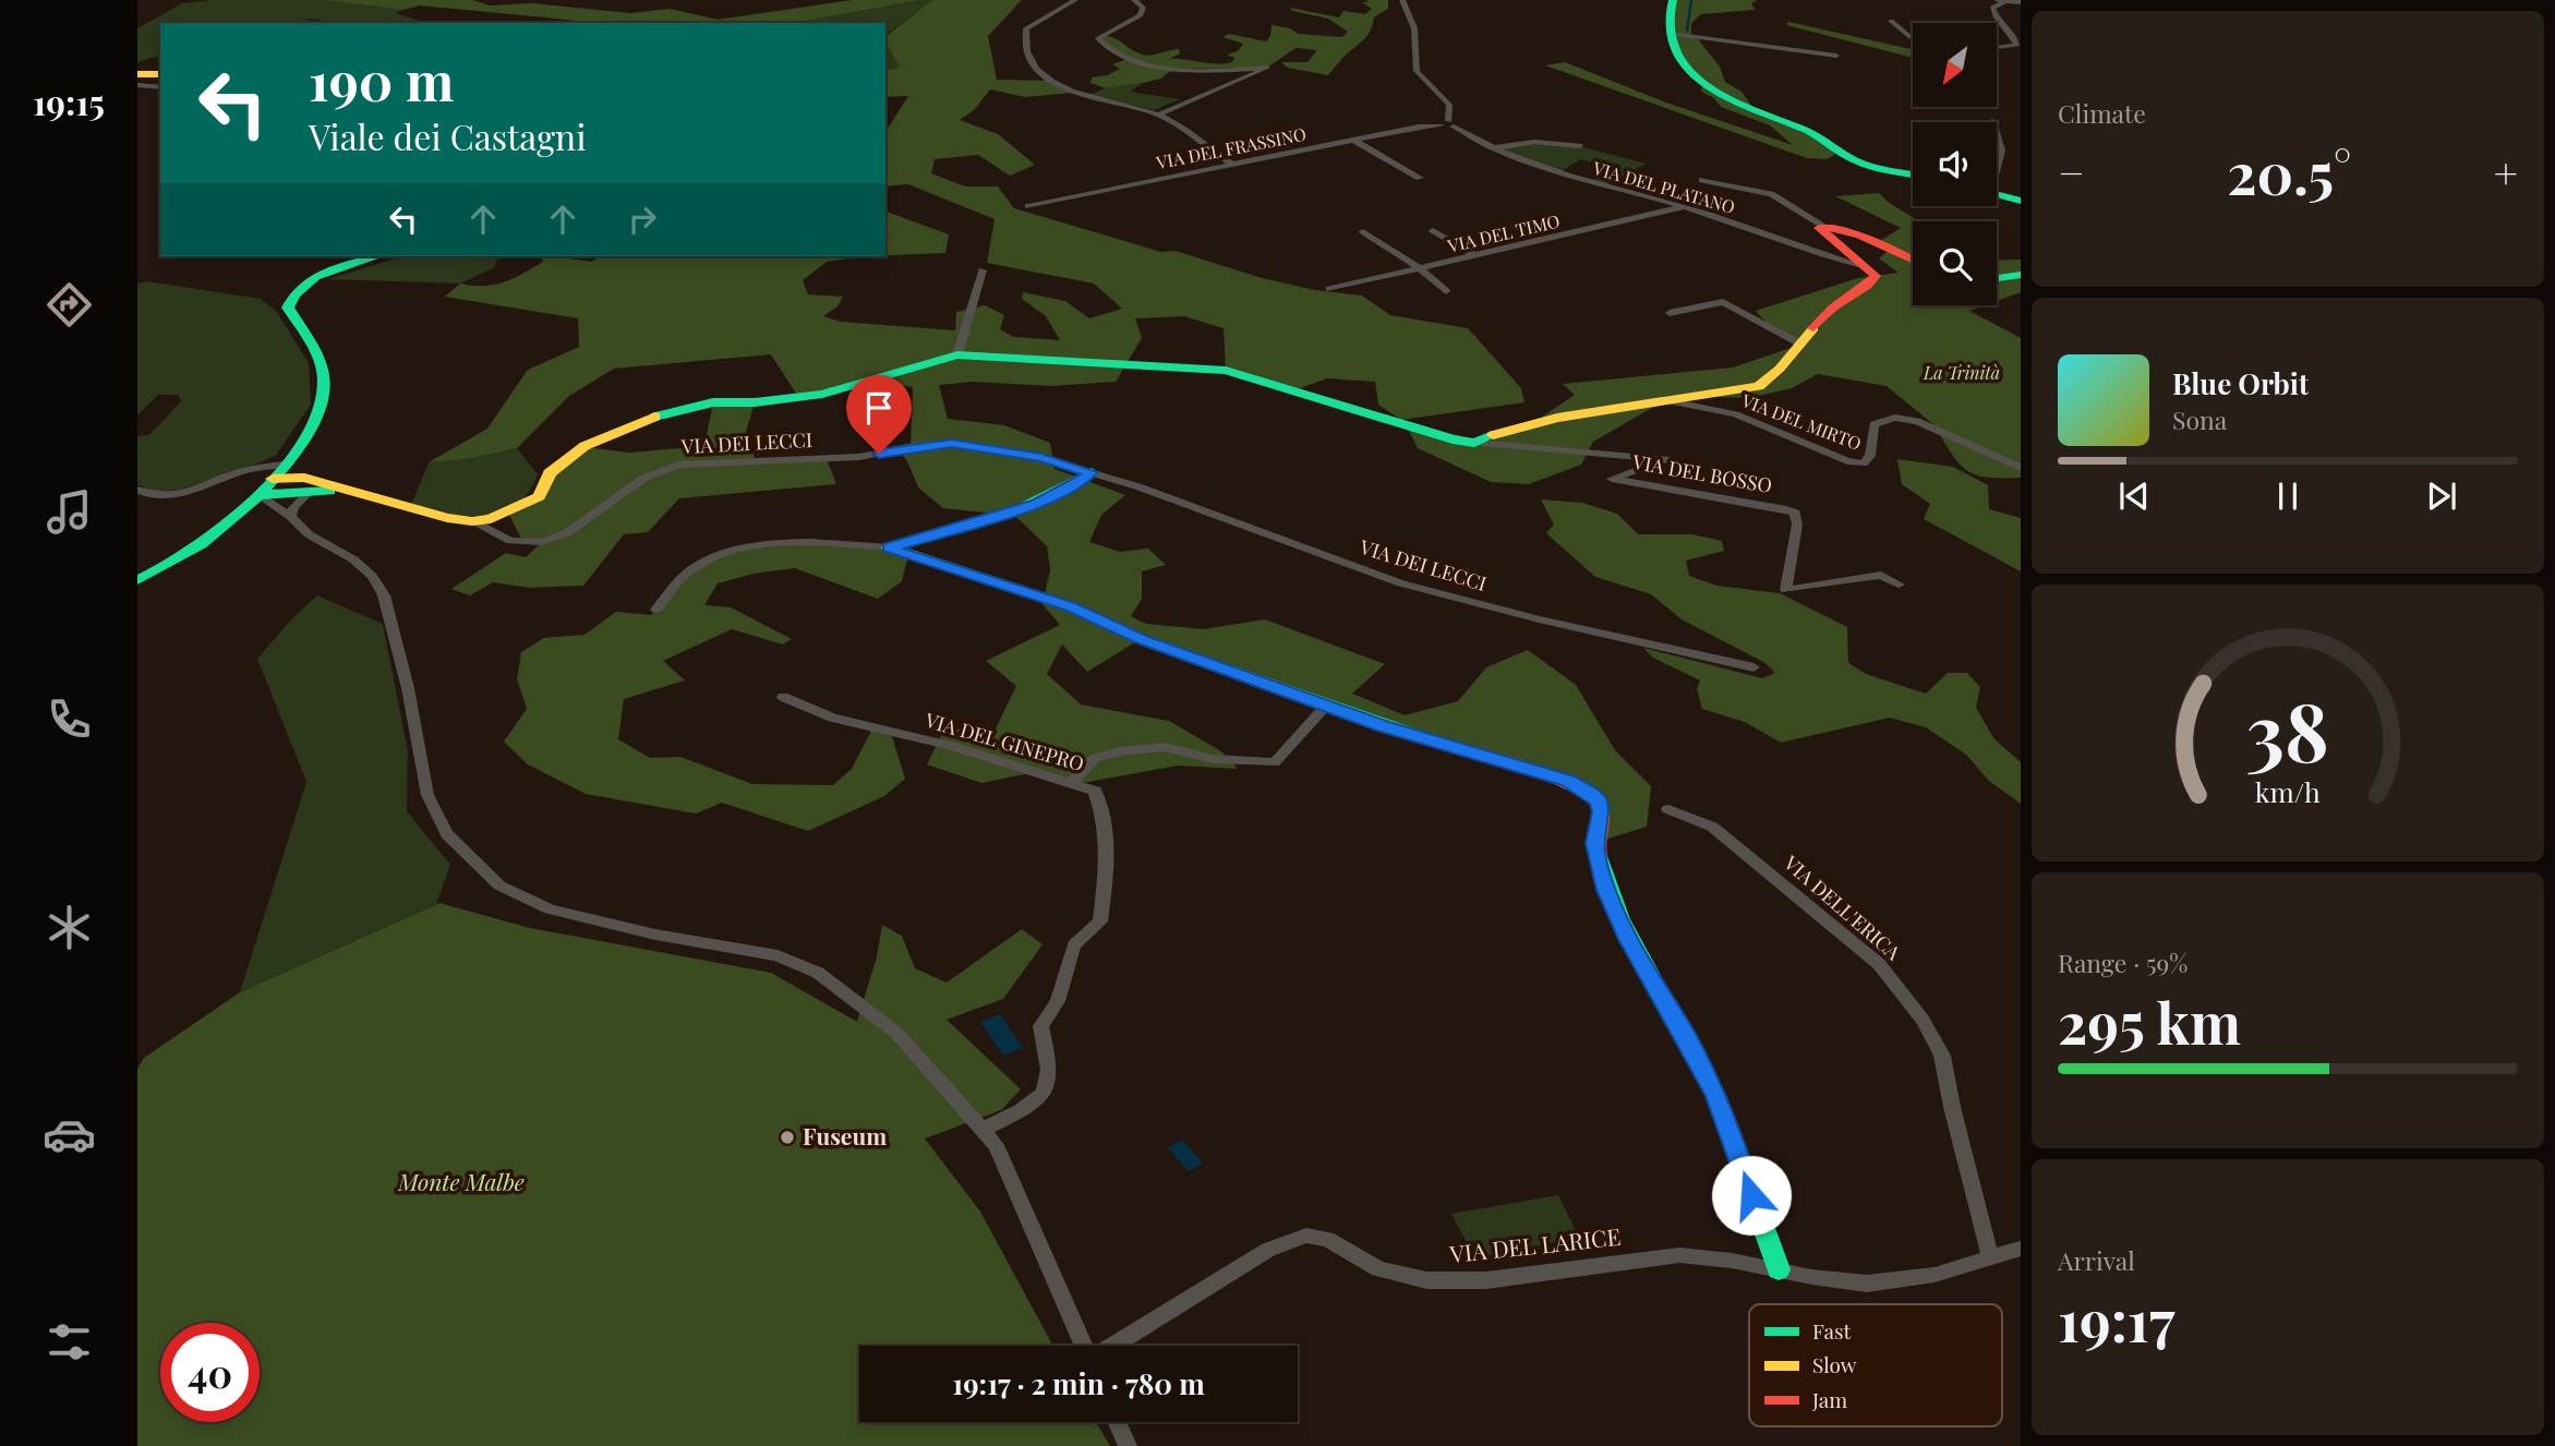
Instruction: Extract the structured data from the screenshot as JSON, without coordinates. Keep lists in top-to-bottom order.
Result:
{
  "streets": {
    "street": [
      "VIA DEL FRASSINO",
      "VIA DEL PLATANO",
      "VIA DEL TIMO",
      "VIA DEL MIRTO",
      "VIA DEI LECCI",
      "VIA DEL BOSSO",
      "VIA DEL GINEPRO",
      "VIA DELL'ERICA",
      "VIA DEL LARICE"
    ]
  },
  "crossings": [
    ["VIA DEL FRASSINO", "VIA DEL PLATANO"],
    ["VIA DEL PLATANO", "VIA DEL TIMO"],
    ["VIA DELL'ERICA", "VIA DEL LARICE"]
  ],
  "parks": ["La Trinità", "Monte Malbe"],
  "places": ["Fuseum"],
  "legend": ["Fast", "Slow", "Jam"],
  "north": "bottom left",
  "page": {
    "tabs": "19:15",
    "tile": [
      "Climate",
      ["Range · 59%", "295 km"],
      ["Arrival", "19:17"]
    ],
    "turn": ["190 m", "Viale dei Castagni"],
    "heat": ["−", "20.5°", "+"],
    "song": ["Blue Orbit", "Sona"],
    "limit": "40",
    "trip": "19:17 · 2 min · 780 m",
    "gauge": ["38", "km/h"]
  }
}
